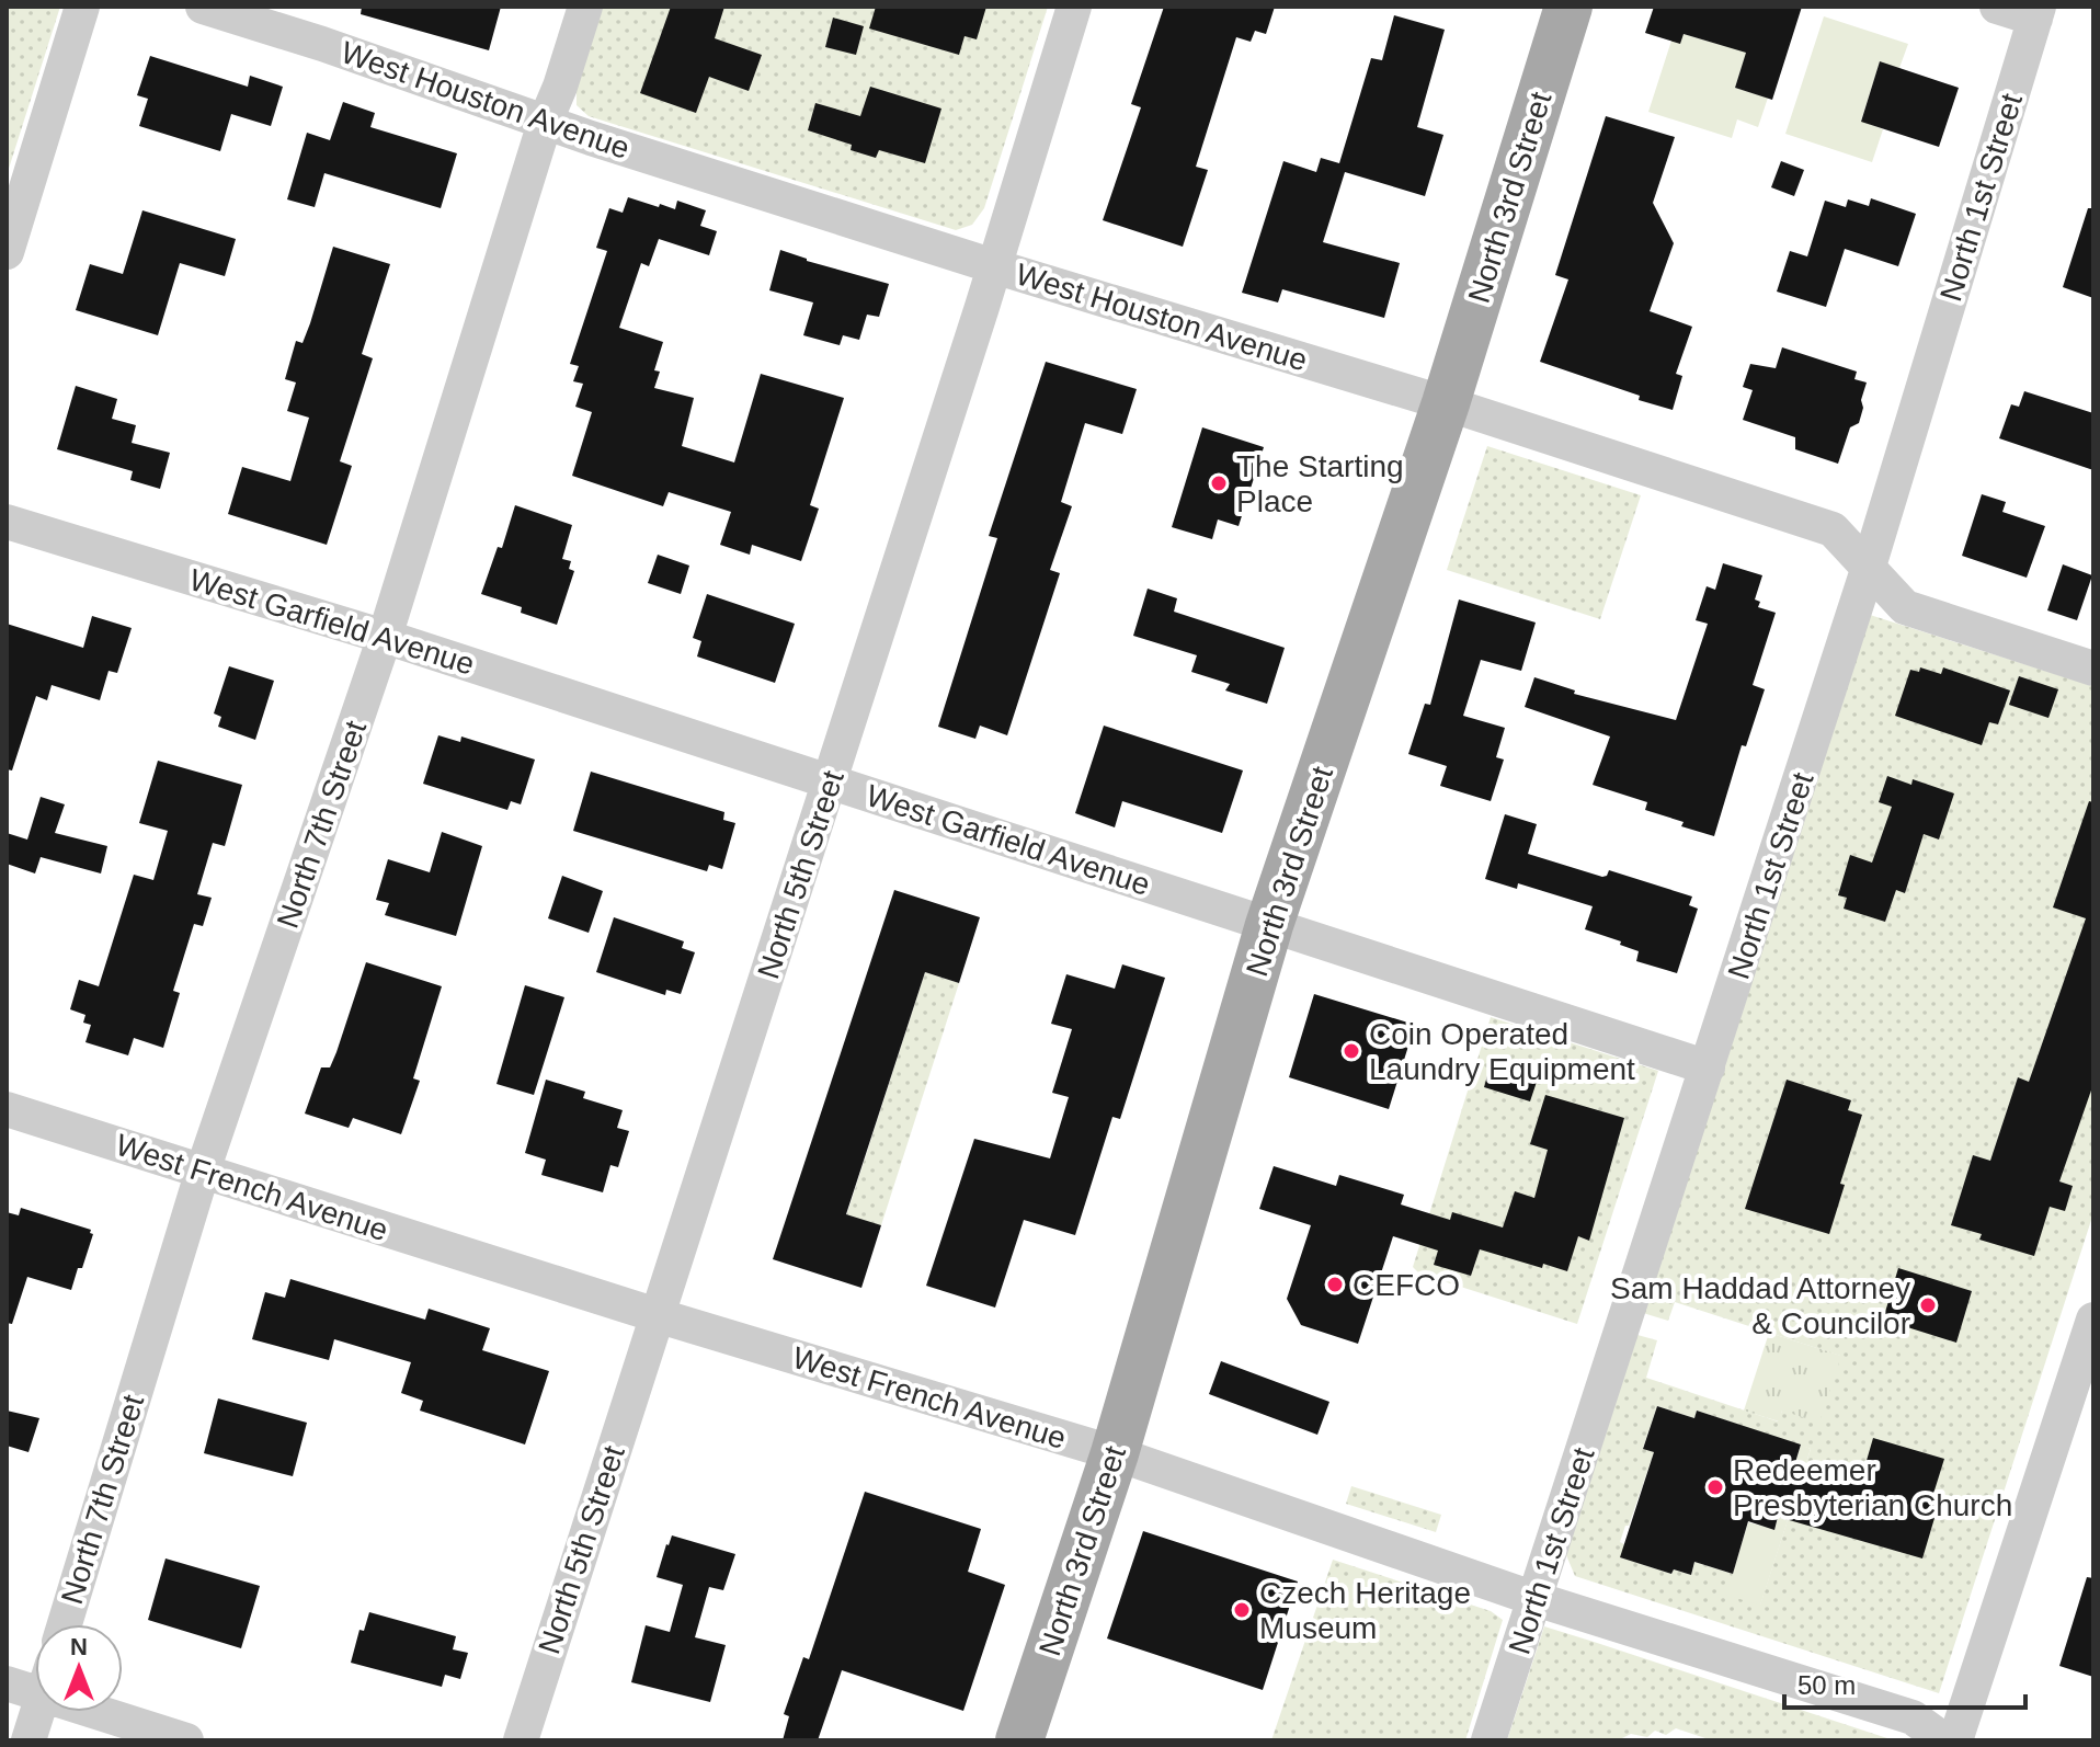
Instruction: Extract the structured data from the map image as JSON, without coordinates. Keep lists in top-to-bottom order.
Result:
{
  "streets": {
    "main road": ["North 3rd Street"],
    "street": [
      "West Houston Avenue",
      "North 1st Street",
      "West Garfield Avenue",
      "North 7th Street",
      "North 5th Street",
      "West French Avenue"
    ]
  },
  "crossings": [
    ["West Houston Avenue", "North 3rd Street"],
    ["West Houston Avenue", "North 1st Street"],
    ["West Houston Avenue", "North 7th Street"],
    ["West Houston Avenue", "North 5th Street"],
    ["North 3rd Street", "West Garfield Avenue"],
    ["North 3rd Street", "West French Avenue"],
    ["North 1st Street", "West Garfield Avenue"],
    ["North 1st Street", "West French Avenue"],
    ["West Garfield Avenue", "North 7th Street"],
    ["West Garfield Avenue", "North 5th Street"],
    ["North 7th Street", "West French Avenue"],
    ["North 5th Street", "West French Avenue"]
  ],
  "places": [
    "The Starting Place",
    "Coin Operated Laundry Equipment",
    "CEFCO",
    "Sam Haddad Attorney & Councilor",
    "Redeemer Presbyterian Church",
    "Czech Heritage Museum"
  ],
  "scale_bar": "50 m",
  "north": "top"
}
